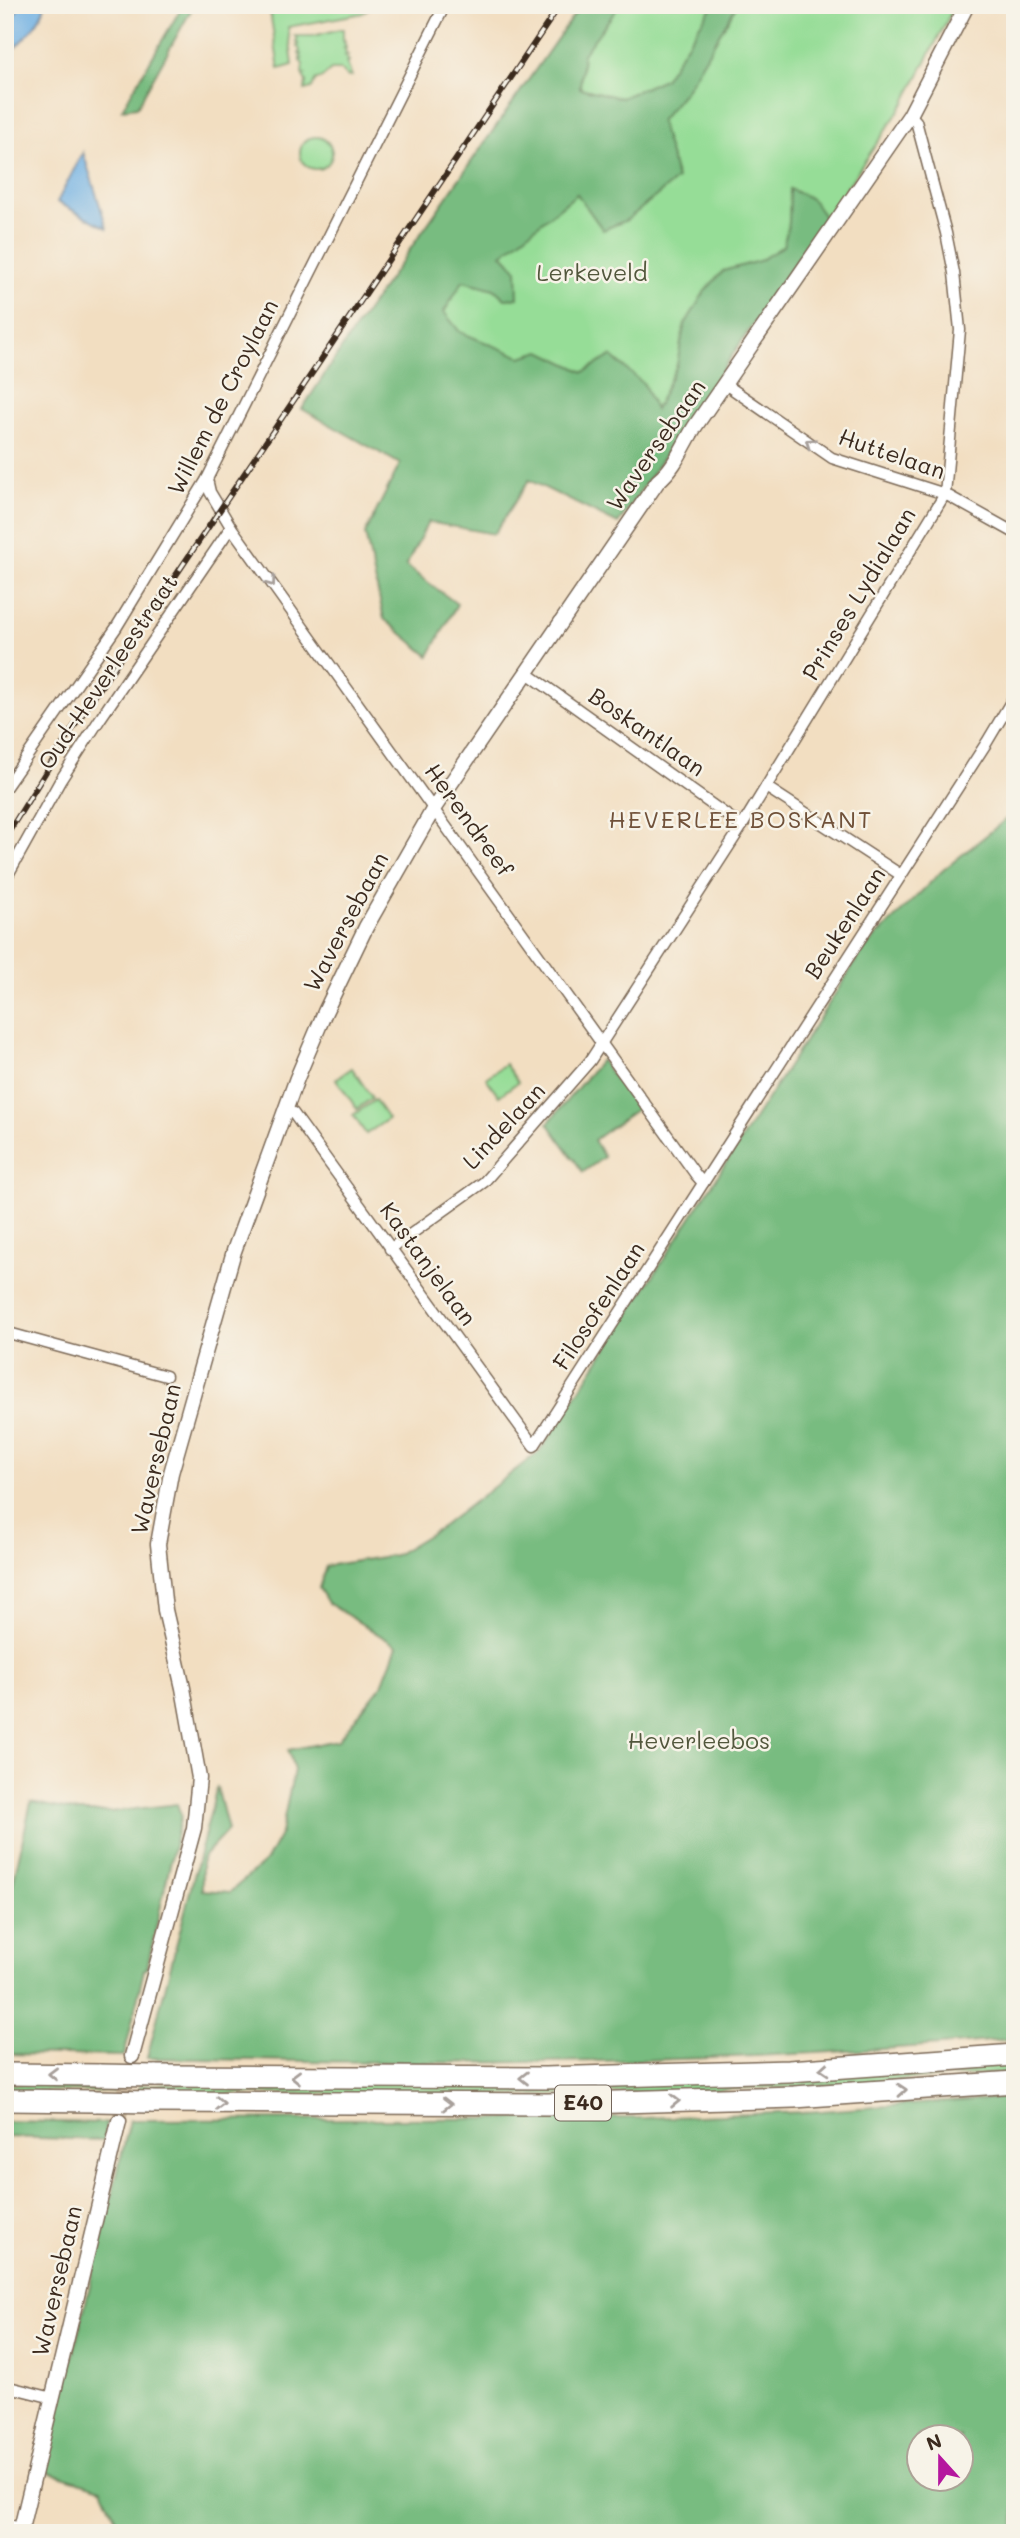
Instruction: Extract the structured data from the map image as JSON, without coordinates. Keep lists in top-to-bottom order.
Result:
{
  "streets": {
    "highway": ["E40"],
    "street": [
      "Willem de Croylaan",
      "Waversebaan",
      "Huttelaan",
      "Prinses Lydialaan",
      "Oud-Heverleestraat",
      "Boskantlaan",
      "Herendreef",
      "Beukenlaan",
      "Lindelaan",
      "Kastanjelaan",
      "Filosofenlaan"
    ]
  },
  "crossings": [
    ["Willem de Croylaan", "Herendreef"],
    ["Waversebaan", "Huttelaan"],
    ["Waversebaan", "Prinses Lydialaan"],
    ["Waversebaan", "Boskantlaan"],
    ["Waversebaan", "Herendreef"],
    ["Waversebaan", "Kastanjelaan"],
    ["Huttelaan", "Prinses Lydialaan"],
    ["Prinses Lydialaan", "Boskantlaan"],
    ["Prinses Lydialaan", "Herendreef"],
    ["Prinses Lydialaan", "Lindelaan"],
    ["Oud-Heverleestraat", "Herendreef"],
    ["Herendreef", "Beukenlaan"],
    ["Herendreef", "Lindelaan"],
    ["Herendreef", "Filosofenlaan"],
    ["Beukenlaan", "Filosofenlaan"],
    ["Lindelaan", "Kastanjelaan"],
    ["Kastanjelaan", "Filosofenlaan"]
  ],
  "one_way": ["Huttelaan", "Herendreef"],
  "districts": ["HEVERLEE BOSKANT"],
  "parks": ["Lerkeveld", "Heverleebos"],
  "north": "top"
}
